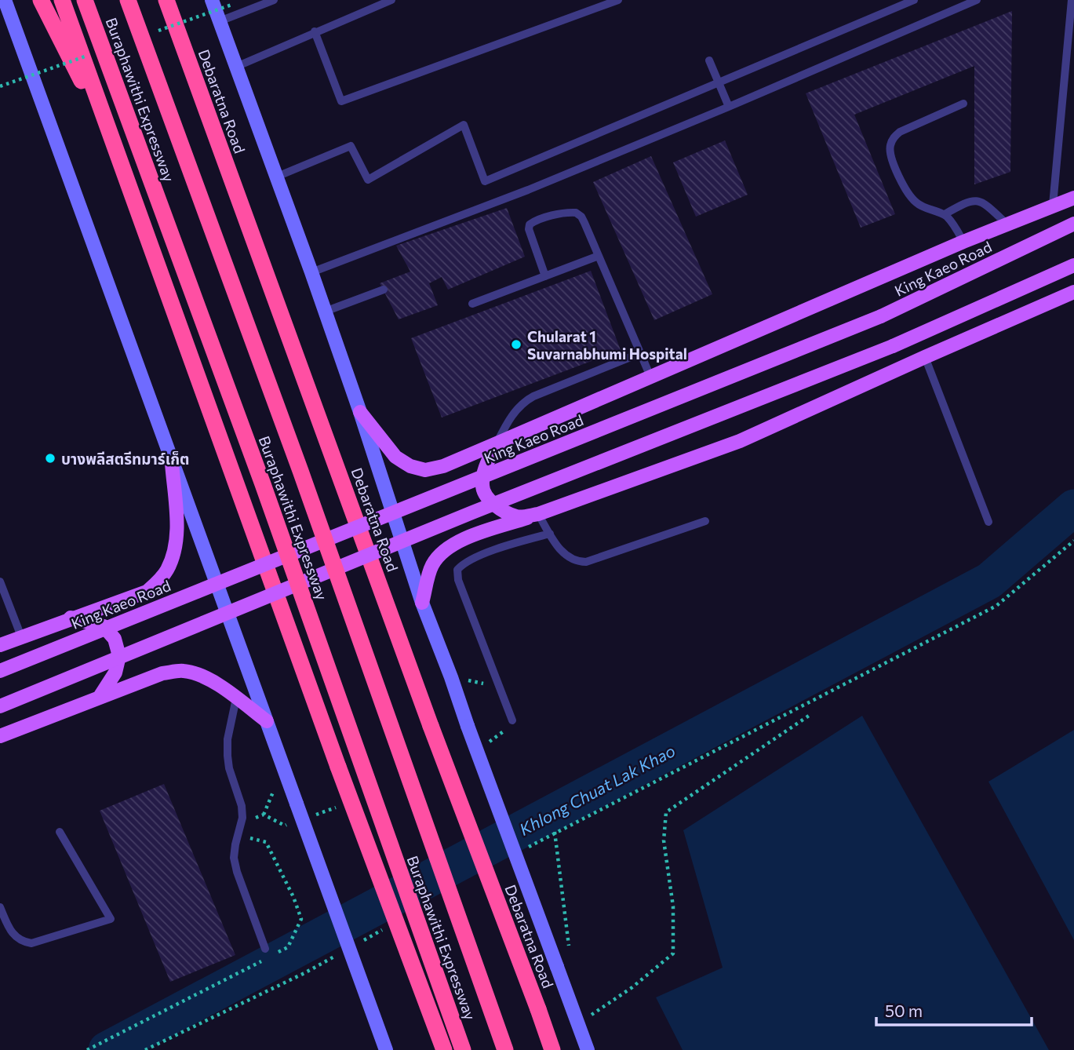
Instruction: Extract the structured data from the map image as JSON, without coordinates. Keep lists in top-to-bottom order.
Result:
{
  "streets": {
    "highway": ["Buraphawithi Expressway", "Debaratna Road"],
    "main road": ["King Kaeo Road"]
  },
  "water": ["Khlong Chuat Lak Khao"],
  "places": ["Chularat 1 Suvarnabhumi Hospital", "บางพลีสตรีทมาร์เก็ต"],
  "scale_bar": "50 m"
}
